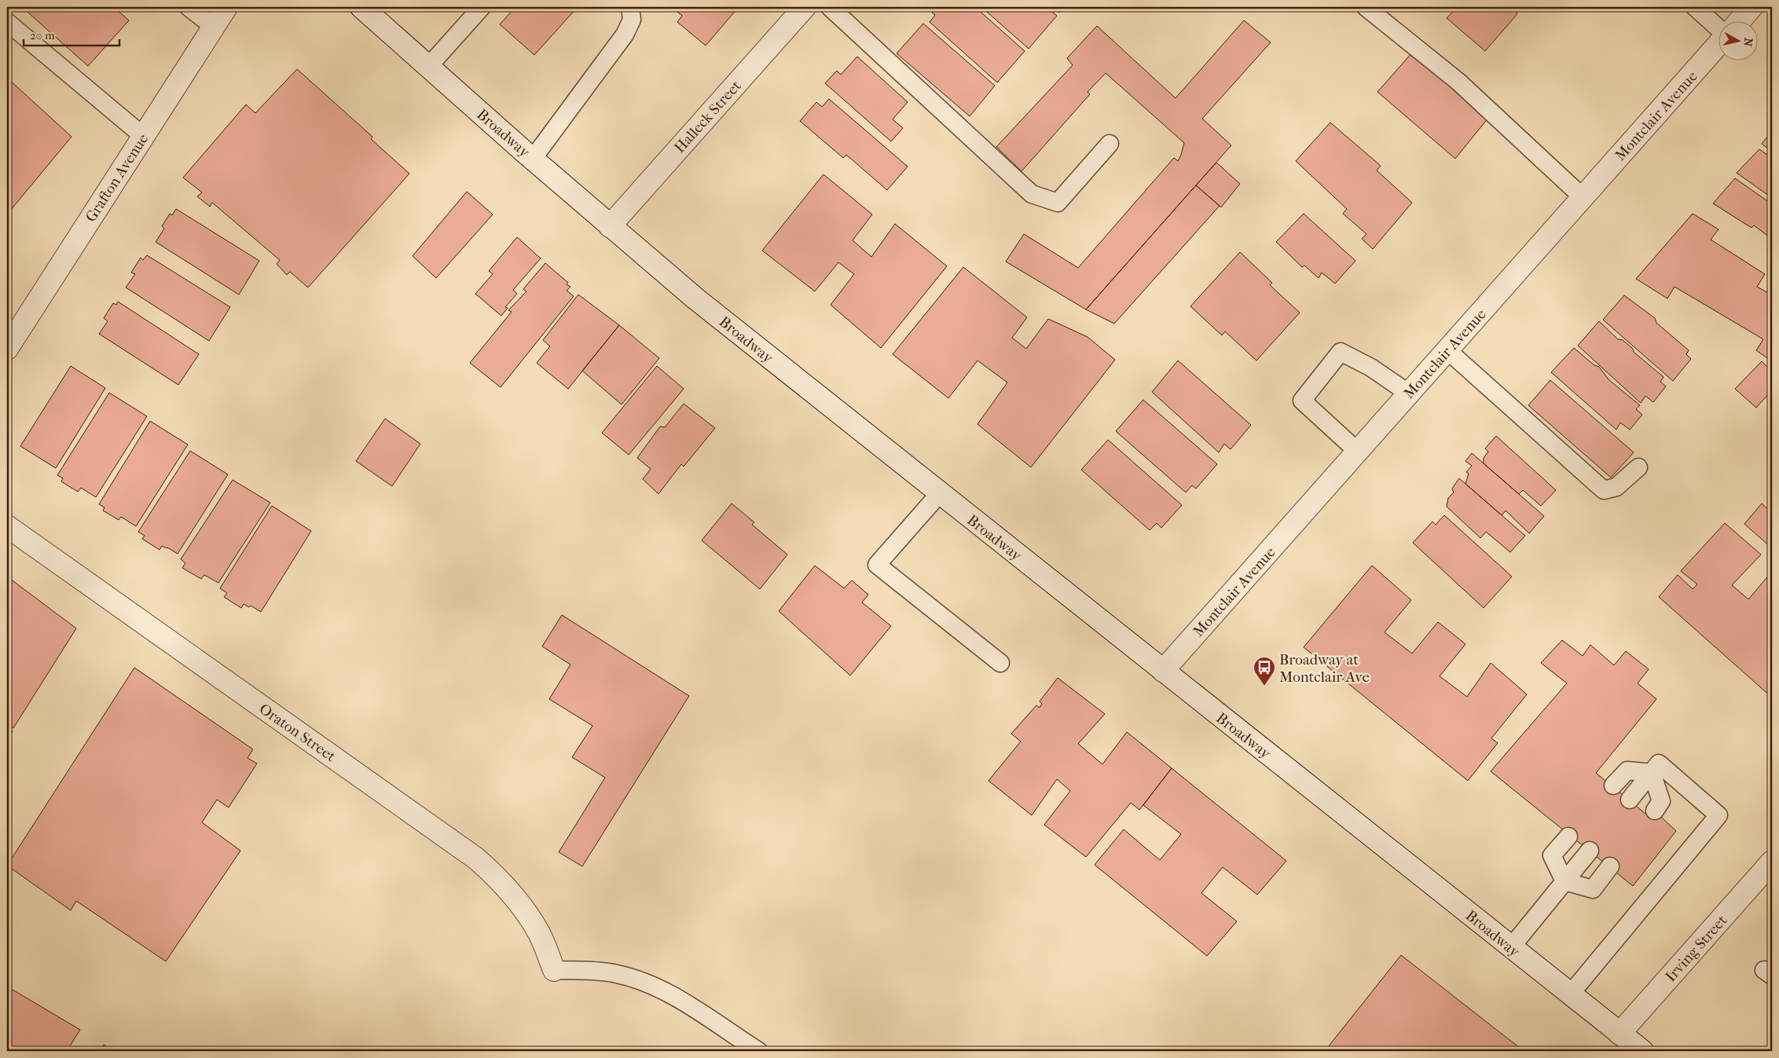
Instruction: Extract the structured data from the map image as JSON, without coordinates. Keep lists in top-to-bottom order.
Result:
{
  "streets": {
    "street": [
      "Montclair Avenue",
      "Halleck Street",
      "Broadway",
      "Grafton Avenue",
      "Oraton Street",
      "Irving Street"
    ]
  },
  "crossings": [
    ["Montclair Avenue", "Broadway"],
    ["Halleck Street", "Broadway"],
    ["Broadway", "Irving Street"]
  ],
  "places": {
    "bus stop": ["Broadway at Montclair Ave"]
  },
  "scale_bar": "20 m",
  "north": "right"
}
